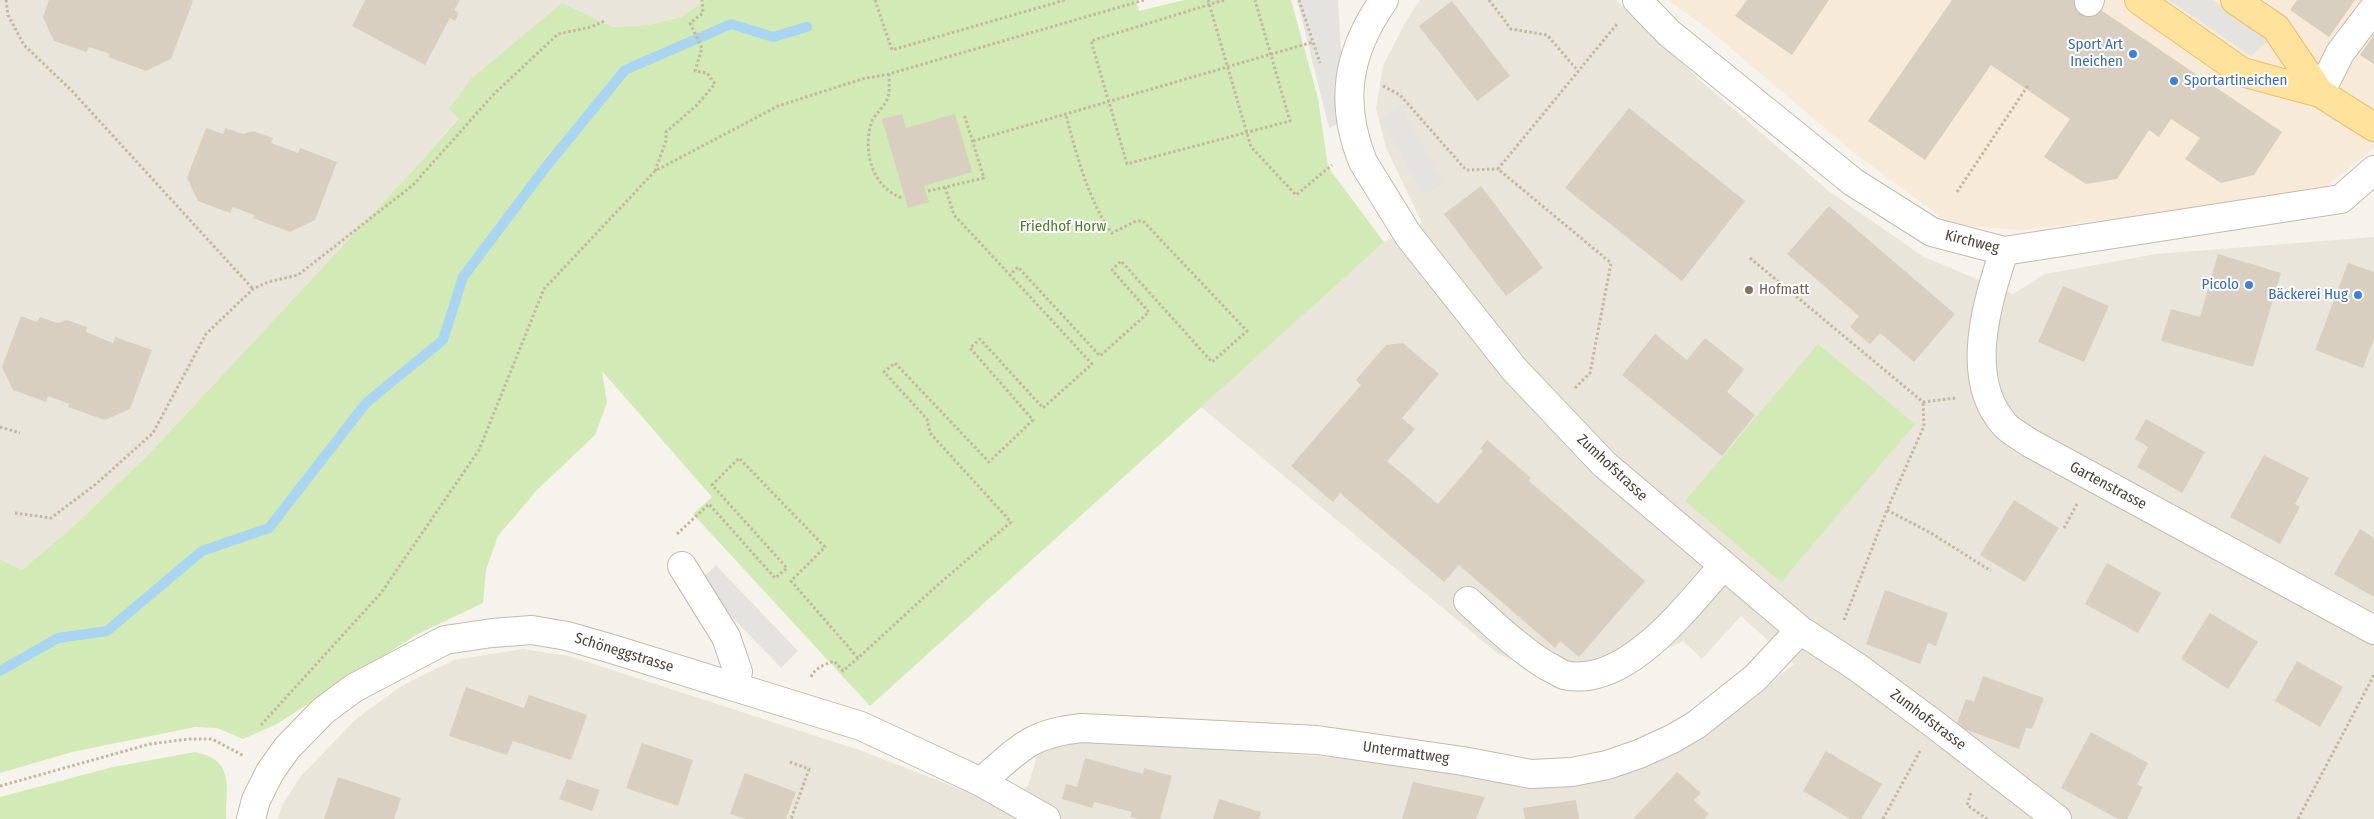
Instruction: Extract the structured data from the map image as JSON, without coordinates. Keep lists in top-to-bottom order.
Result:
{
  "streets": {
    "street": [
      "Kirchweg",
      "Zumhofstrasse",
      "Gartenstrasse",
      "Schöneggstrasse",
      "Untermattweg"
    ]
  },
  "crossings": [
    ["Kirchweg", "Gartenstrasse"],
    ["Zumhofstrasse", "Untermattweg"],
    ["Schöneggstrasse", "Untermattweg"]
  ],
  "parks": ["Friedhof Horw"],
  "places": [
    "Sport Art Ineichen",
    "Sportartineichen",
    "Picolo",
    "Hofmatt",
    "Bäckerei Hug"
  ]
}
